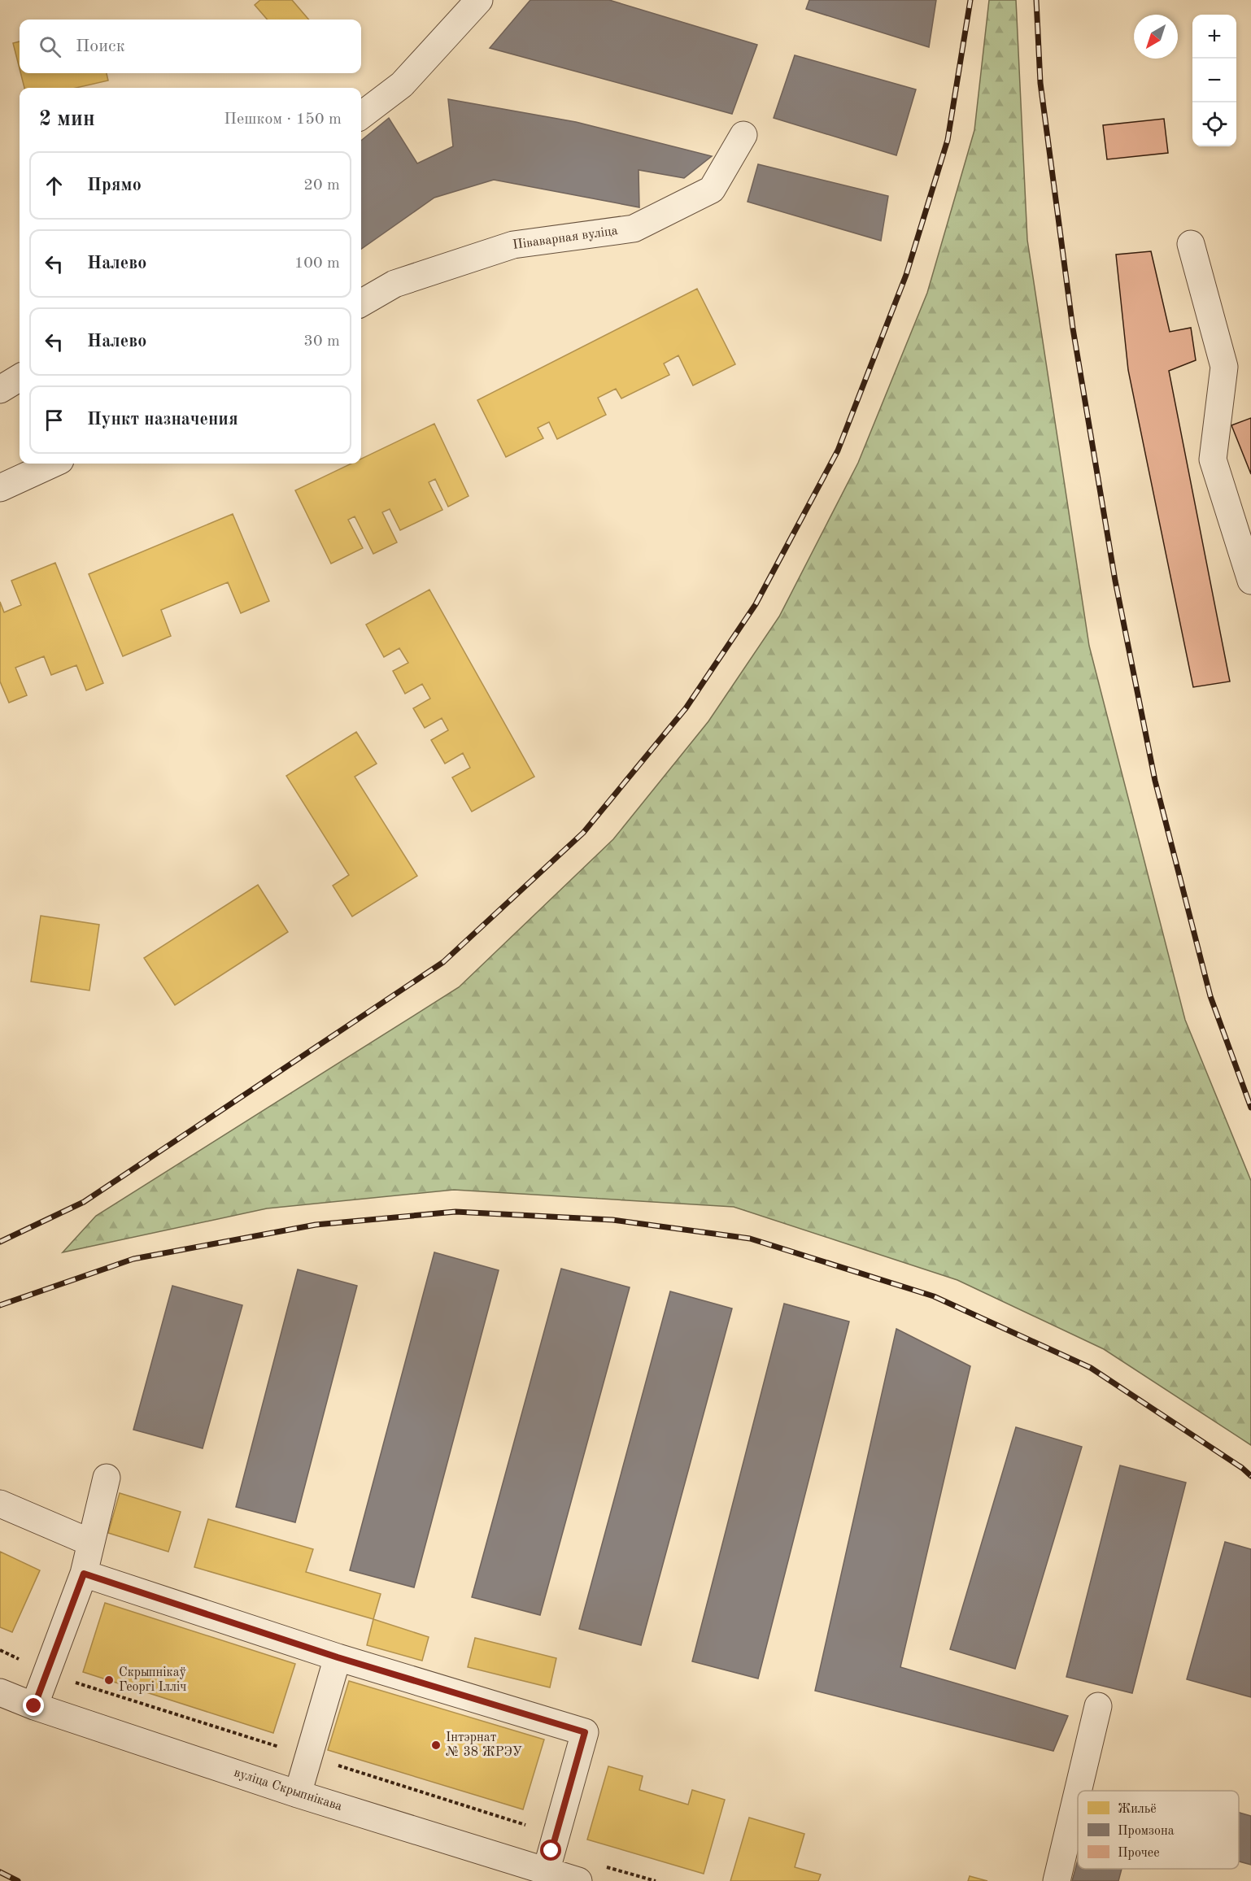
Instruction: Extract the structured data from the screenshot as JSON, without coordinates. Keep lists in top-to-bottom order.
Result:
{
  "streets": {
    "street": ["Піваварная вуліца", "вуліца Скрыпнікава"]
  },
  "places": ["Скрыпнікаў Георгі Ілліч", "Інтэрнат № 38 ЖРЭУ"],
  "legend": ["Жильё", "Промзона", "Прочее"],
  "north": "bottom left",
  "page": {
    "map_buttons": ["+", "−"],
    "search": "Поиск",
    "heading": ["2 мин", "Пешком · 150 m"],
    "list": [
      ["Прямо", "20 m"],
      ["Налево", "100 m"],
      ["Налево", "30 m"],
      "Пункт назначения"
    ]
  }
}
